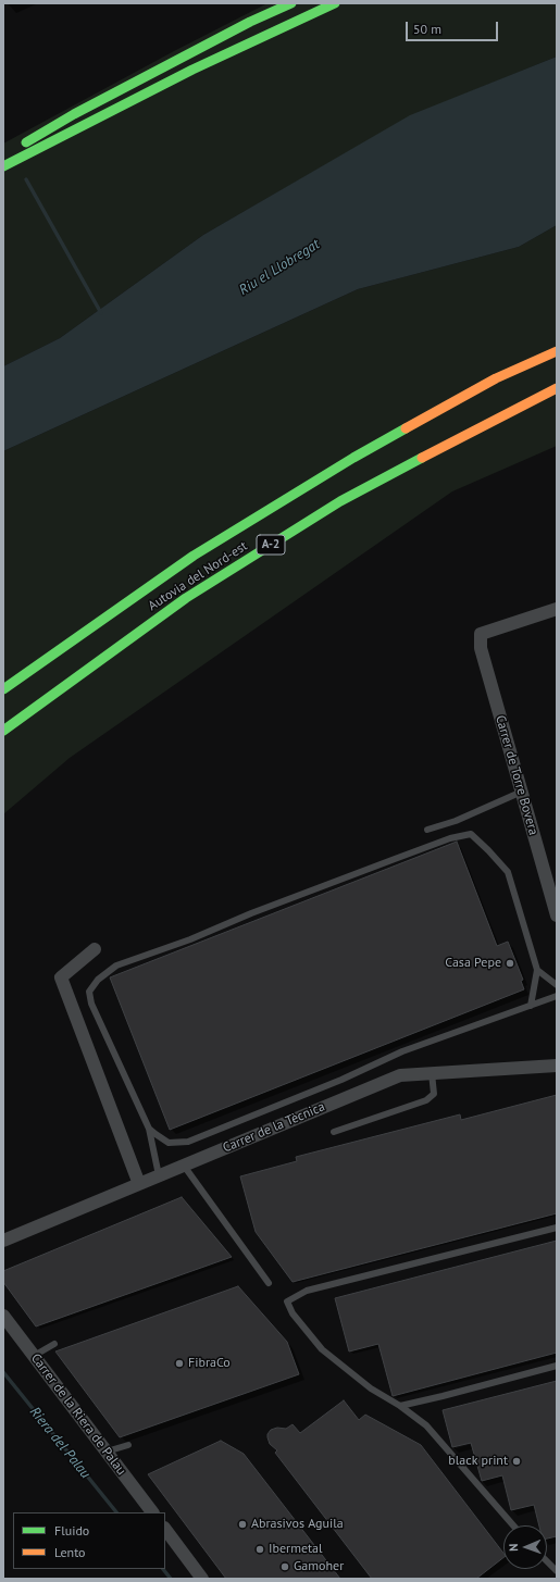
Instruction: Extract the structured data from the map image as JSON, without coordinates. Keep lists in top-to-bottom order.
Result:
{
  "streets": {
    "main road": ["A-2", "Autovia del Nord-est"],
    "street": ["Carrer de Torre Bovera", "Carrer de la Tècnica", "Carrer de la Riera de Palau"]
  },
  "water": ["Riu el Llobregat", "Riera del Palau"],
  "places": [
    "Casa Pepe",
    "FibraCo",
    "black print",
    "Abrasivos Aguila",
    "Ibermetal",
    "Gamoher"
  ],
  "legend": ["Fluido", "Lento"],
  "scale_bar": "50 m",
  "north": "left"
}
